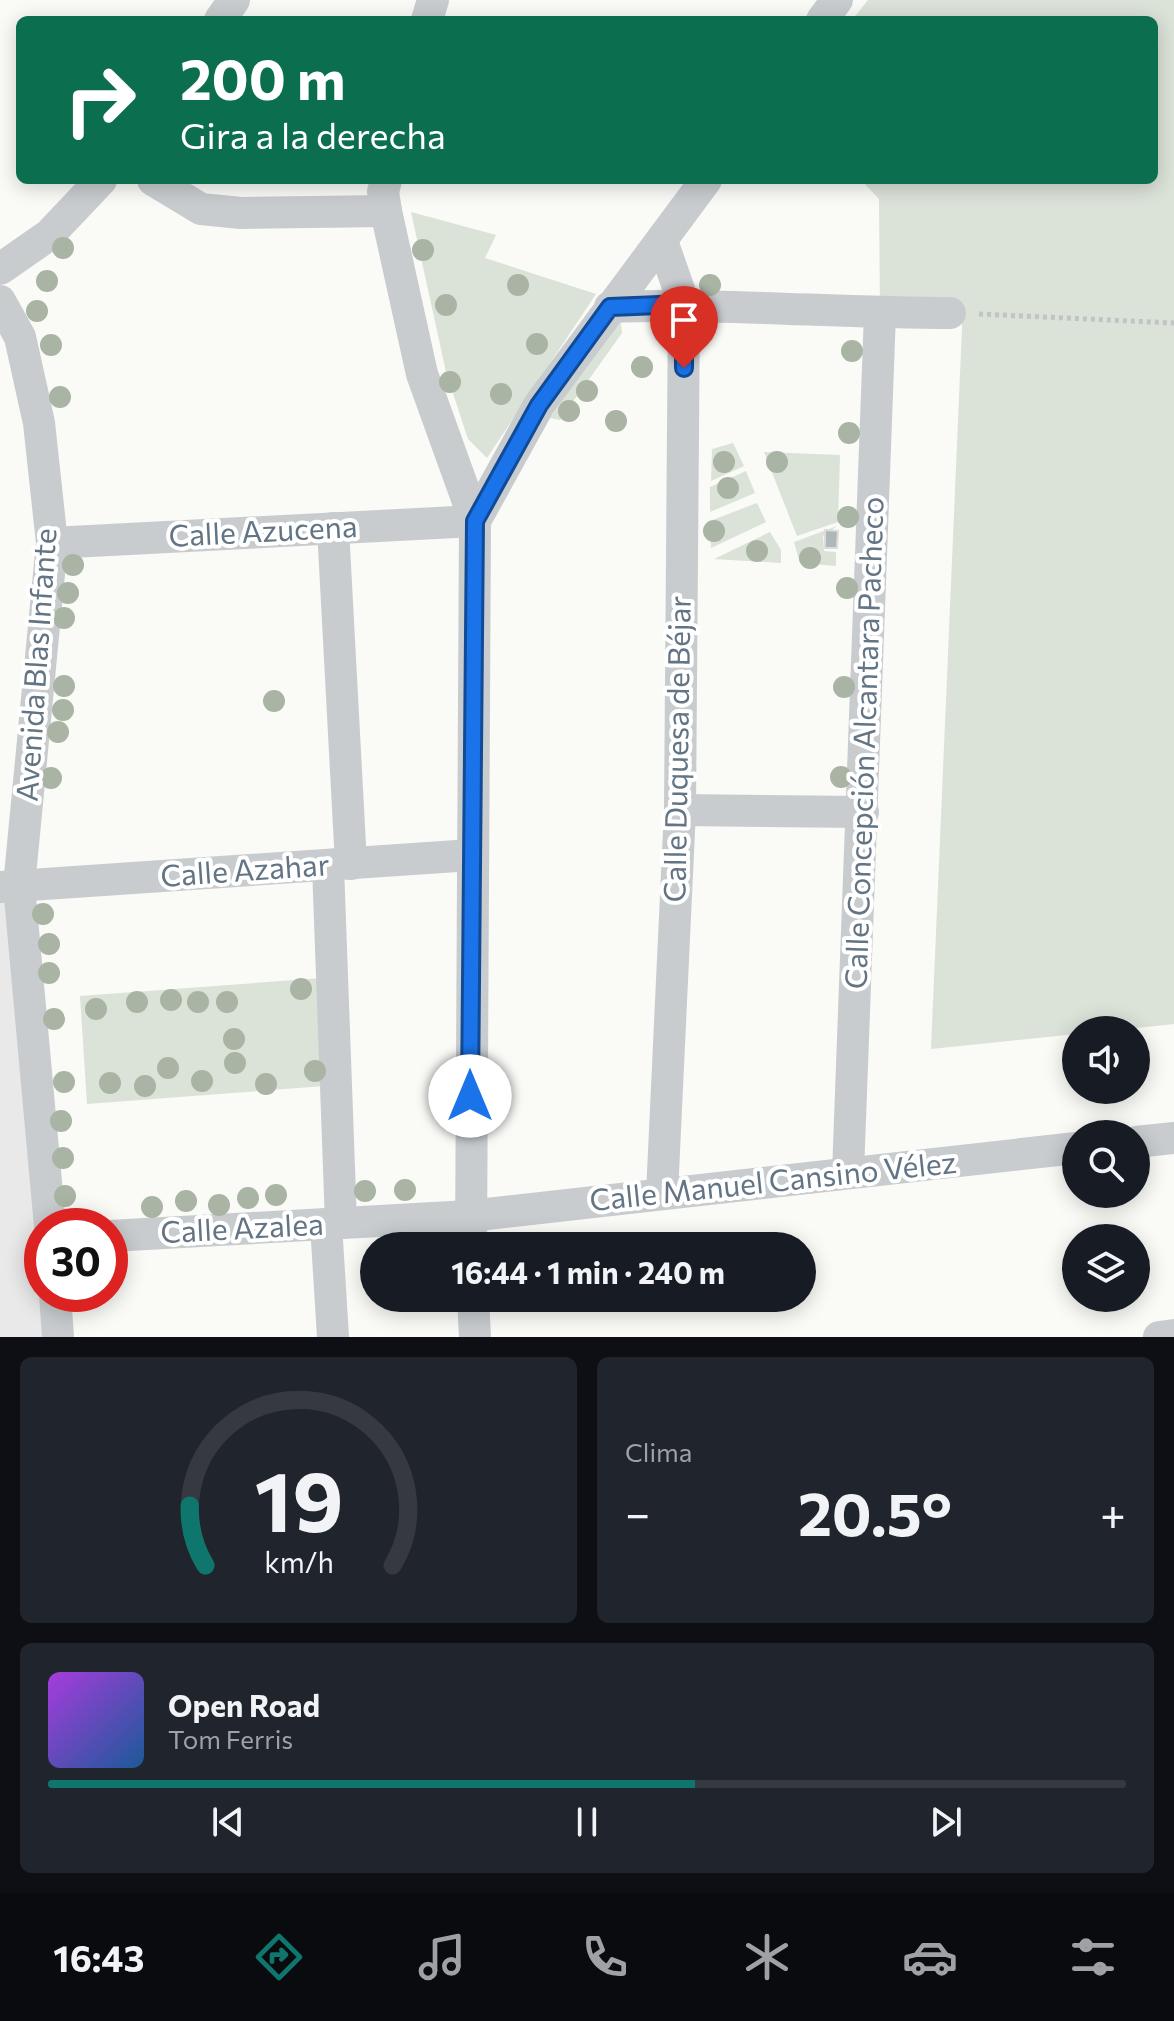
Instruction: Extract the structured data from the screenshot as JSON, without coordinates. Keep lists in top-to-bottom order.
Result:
{
  "streets": {
    "street": [
      "Calle Azucena",
      "Avenida Blas Infante",
      "Calle Concepción Alcantara Pacheco",
      "Calle Duquesa de Béjar",
      "Calle Azahar",
      "Calle Manuel Cansino Vélez",
      "Calle Azalea"
    ]
  },
  "crossings": [
    ["Calle Azucena", "Avenida Blas Infante"],
    ["Avenida Blas Infante", "Calle Azahar"],
    ["Calle Concepción Alcantara Pacheco", "Calle Manuel Cansino Vélez"],
    ["Calle Duquesa de Béjar", "Calle Manuel Cansino Vélez"],
    ["Calle Manuel Cansino Vélez", "Calle Azalea"]
  ],
  "page": {
    "turn": ["200 m", "Gira a la derecha"],
    "limit": "30",
    "trip": "16:44 · 1 min · 240 m",
    "tile": "Clima",
    "heat": ["−", "20.5°", "+"],
    "song": ["Open Road", "Tom Ferris"],
    "tabs": "16:43",
    "gauge": ["19", "km/h"]
  }
}
